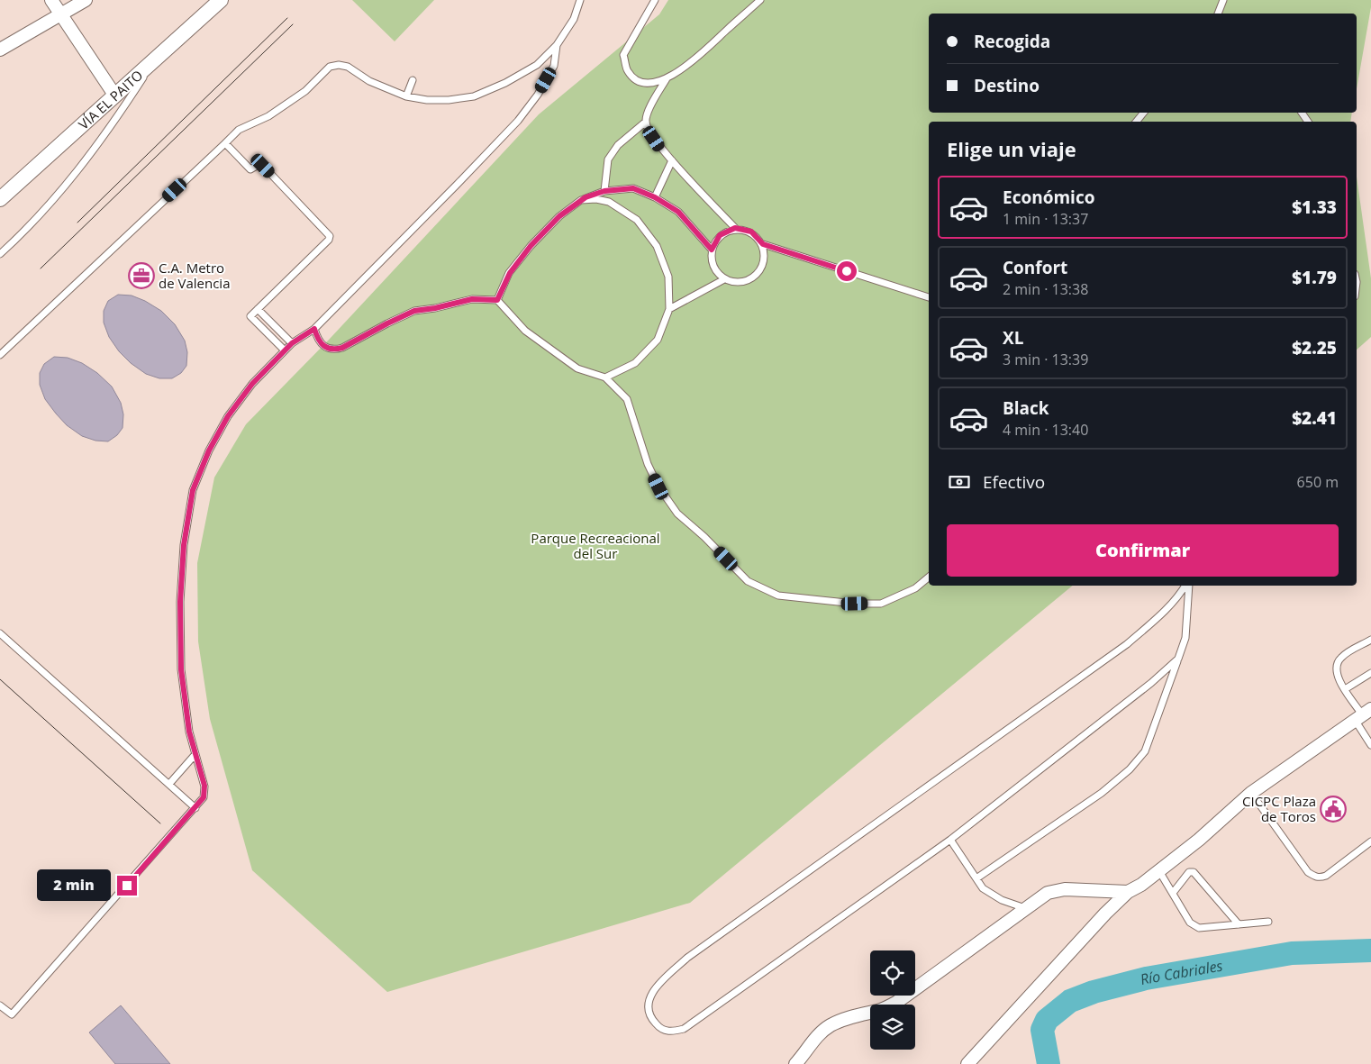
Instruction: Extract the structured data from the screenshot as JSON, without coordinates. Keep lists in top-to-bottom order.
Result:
{
  "streets": {
    "street": ["VÍA EL PAITO"]
  },
  "water": ["Río Cabriales"],
  "parks": ["Parque Recreacional del Sur"],
  "places": {
    "office": ["C.A. Metro de Valencia"],
    "public building": ["CICPC Plaza de Toros"]
  },
  "page": {
    "banner": ["Recogida", "Destino"],
    "heading": "Elige un viaje",
    "list": [
      {
        "name": "Económico",
        "note": "1 min · 13:37",
        "value": "$1.33"
      },
      {
        "name": "Confort",
        "note": "2 min · 13:38",
        "value": "$1.79"
      },
      {
        "name": "XL",
        "note": "3 min · 13:39",
        "value": "$2.25"
      },
      {
        "name": "Black",
        "note": "4 min · 13:40",
        "value": "$2.41"
      }
    ],
    "pay": ["Efectivo", "650 m"],
    "buttons": "Confirmar",
    "bubble": "2 min"
  }
}
